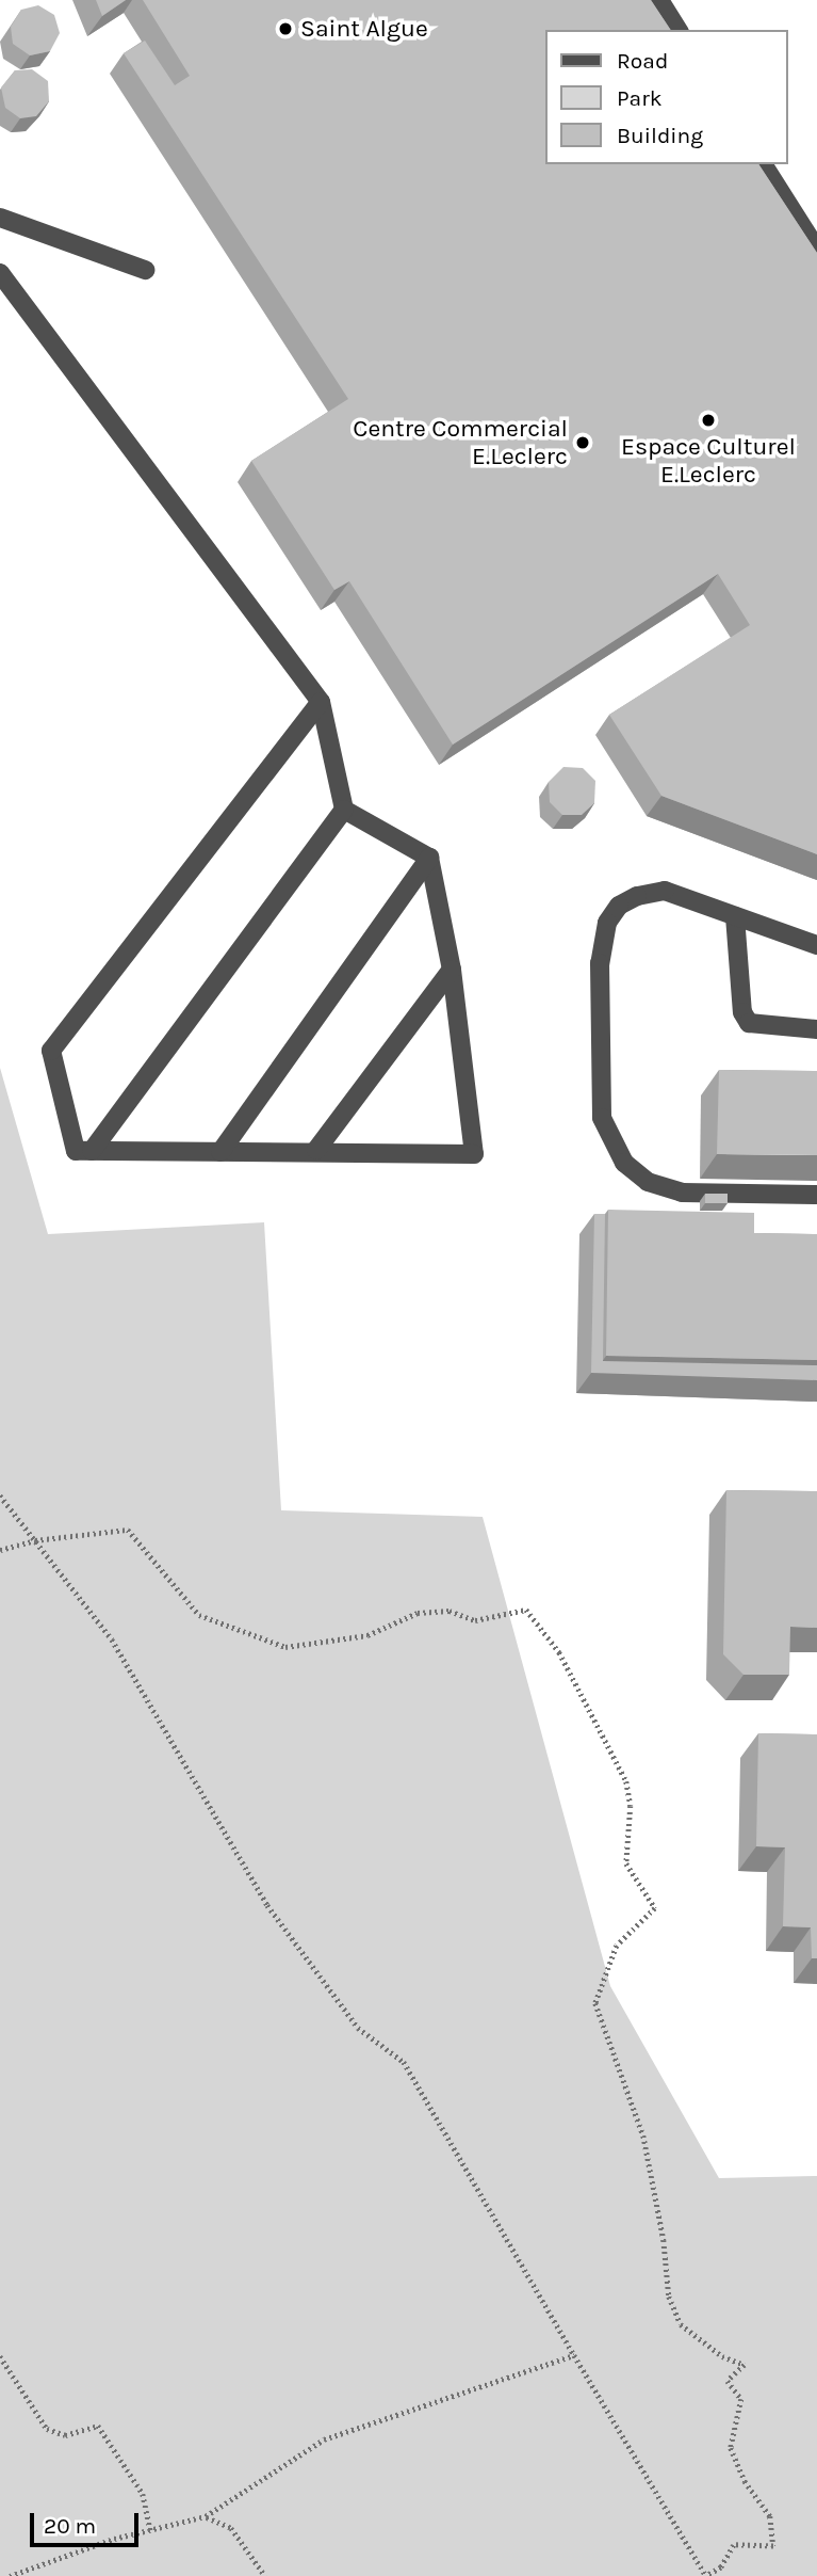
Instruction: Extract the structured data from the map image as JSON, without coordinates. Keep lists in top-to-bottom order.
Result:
{
  "places": ["Saint Algue", "Espace Culturel E.Leclerc", "Centre Commercial E.Leclerc"],
  "legend": ["Road", "Park", "Building"],
  "scale_bar": "20 m"
}
